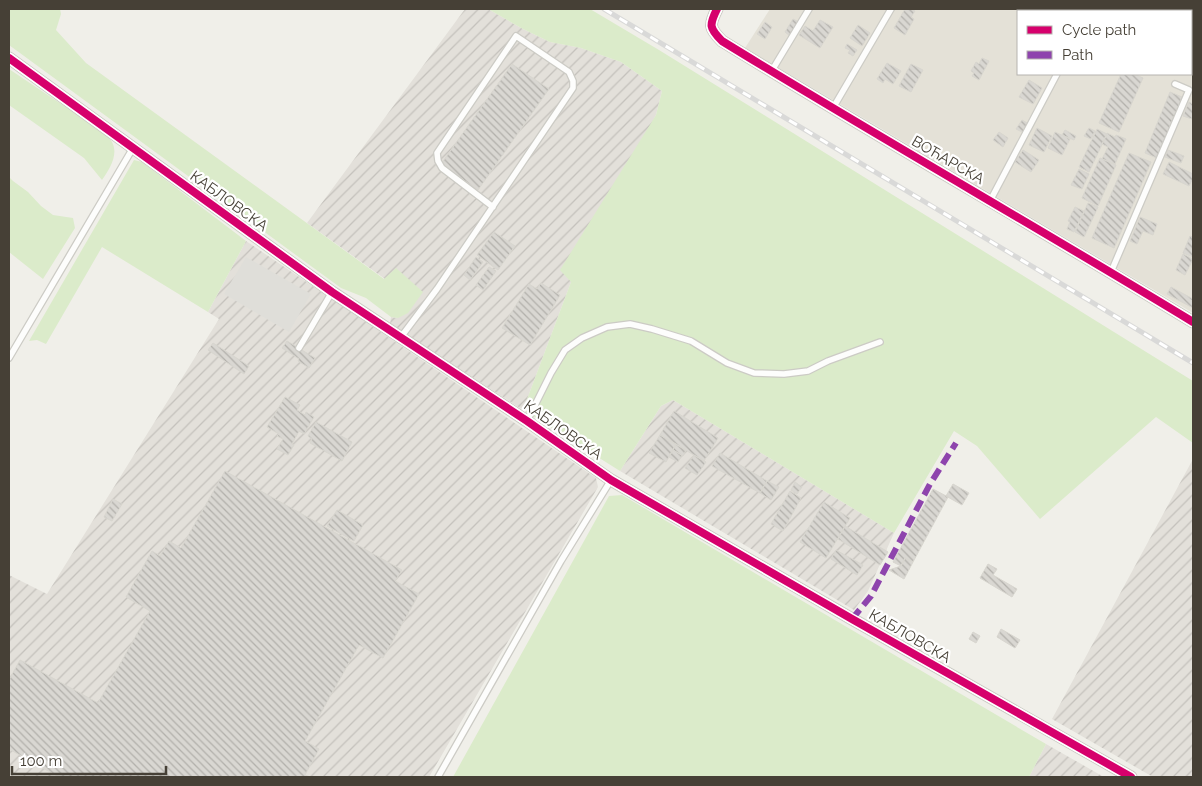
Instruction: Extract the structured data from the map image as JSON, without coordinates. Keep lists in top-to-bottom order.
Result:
{
  "streets": {
    "street": ["ВОЋАРСКА", "КАБЛОВСКА"]
  },
  "legend": ["Cycle path", "Path"],
  "scale_bar": "100 m"
}
